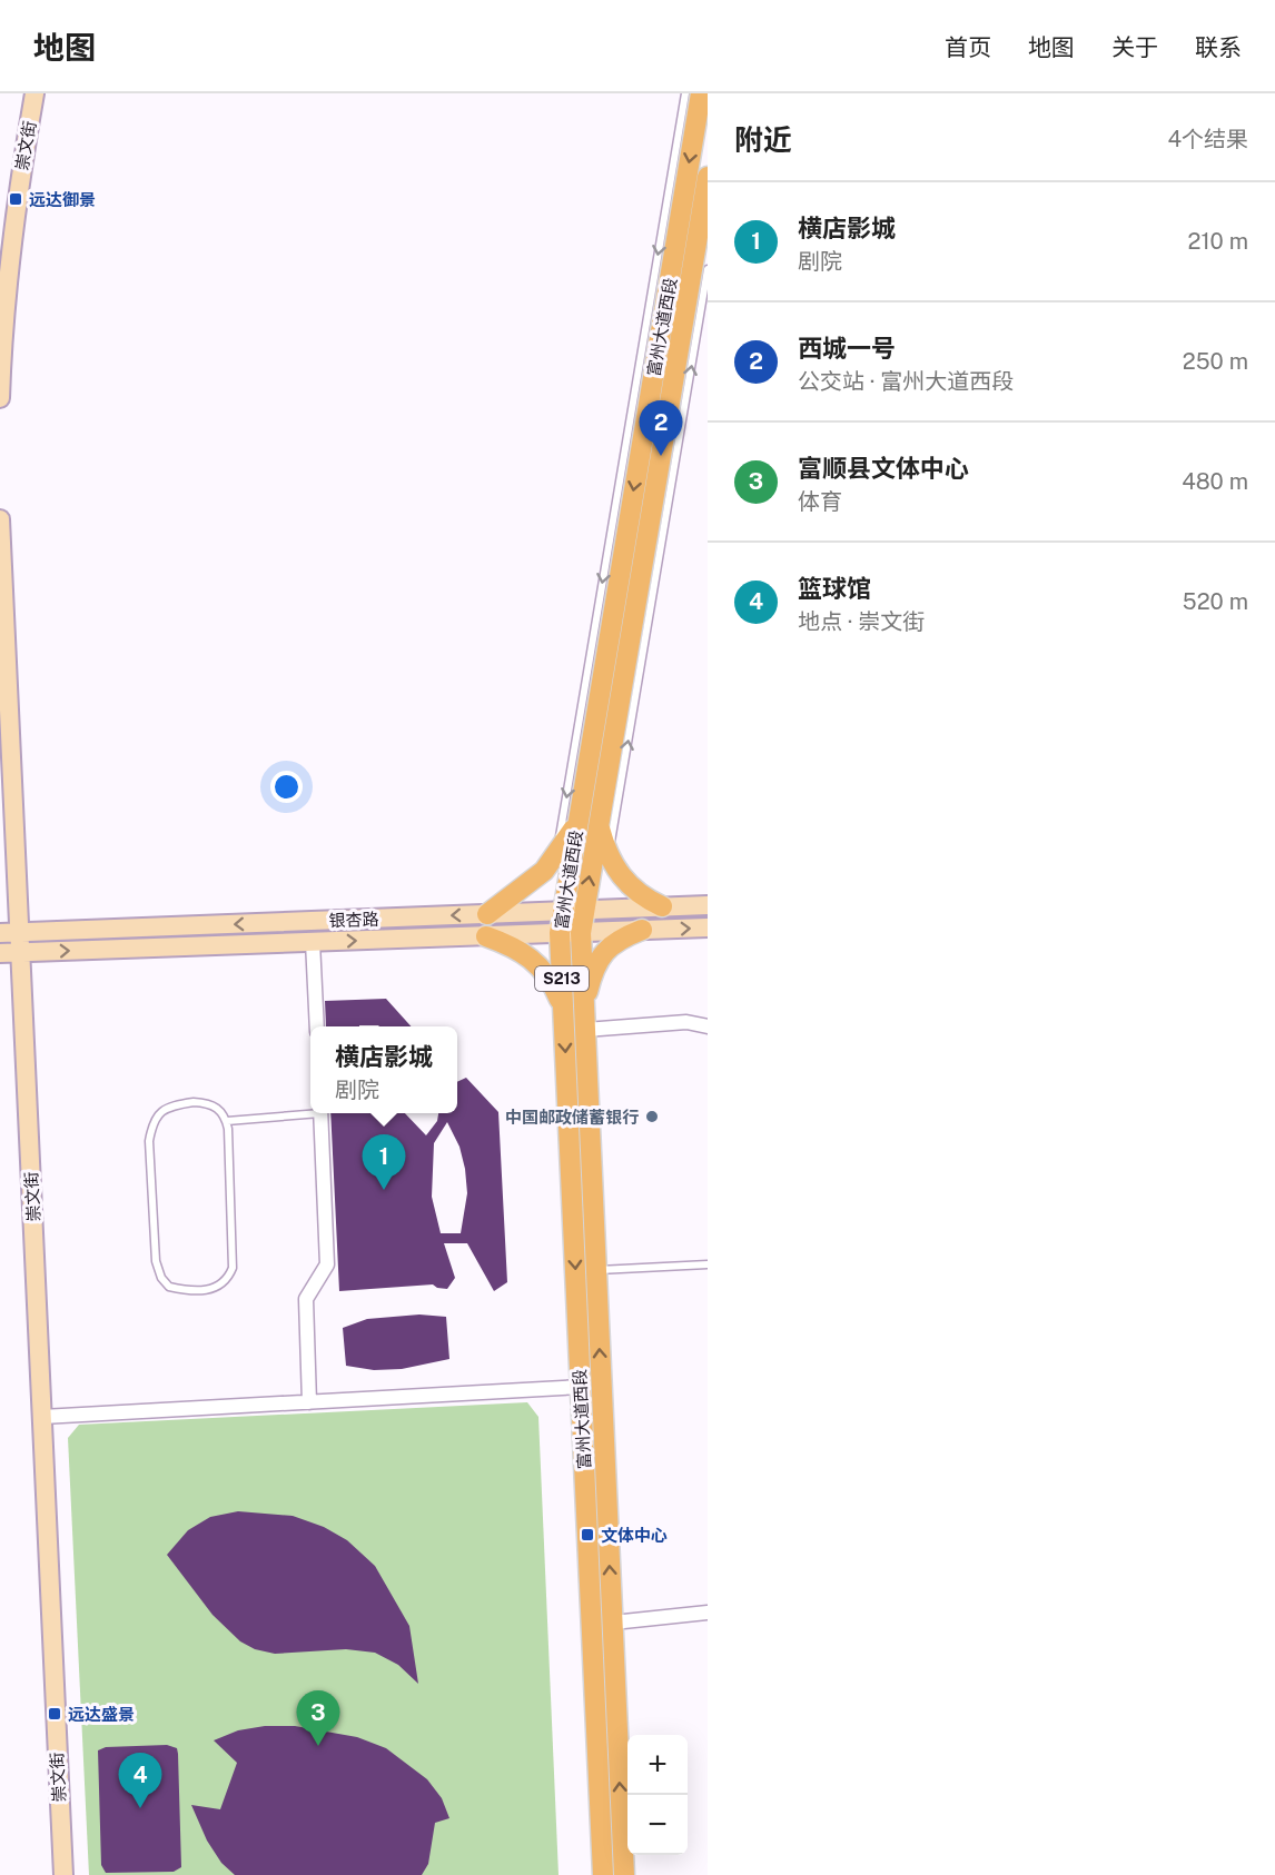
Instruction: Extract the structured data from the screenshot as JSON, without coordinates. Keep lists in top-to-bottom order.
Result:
{
  "streets": {
    "main road": ["富州大道西段", "S213"],
    "street": ["崇文街", "银杏路"]
  },
  "crossings": [
    ["崇文街", "银杏路"],
    ["富州大道西段", "银杏路"]
  ],
  "places": {
    "transit": ["远达御景", "文体中心", "远达盛景"],
    "other": ["中国邮政储蓄银行"]
  },
  "page": {
    "header": "地图",
    "nav": [
      "首页",
      "地图",
      "关于",
      "联系"
    ],
    "heading": ["附近", "4个结果"],
    "list": [
      {
        "mark": "1",
        "name": "横店影城",
        "note": "剧院",
        "value": "210 m"
      },
      {
        "mark": "2",
        "name": "西城一号",
        "note": "公交站 · 富州大道西段",
        "value": "250 m"
      },
      {
        "mark": "3",
        "name": "富顺县文体中心",
        "note": "体育",
        "value": "480 m"
      },
      {
        "mark": "4",
        "name": "篮球馆",
        "note": "地点 · 崇文街",
        "value": "520 m"
      }
    ],
    "pins": [
      "2",
      "1",
      "3",
      "4"
    ],
    "popup": ["横店影城", "剧院"],
    "map_buttons": ["+", "−"]
  }
}
